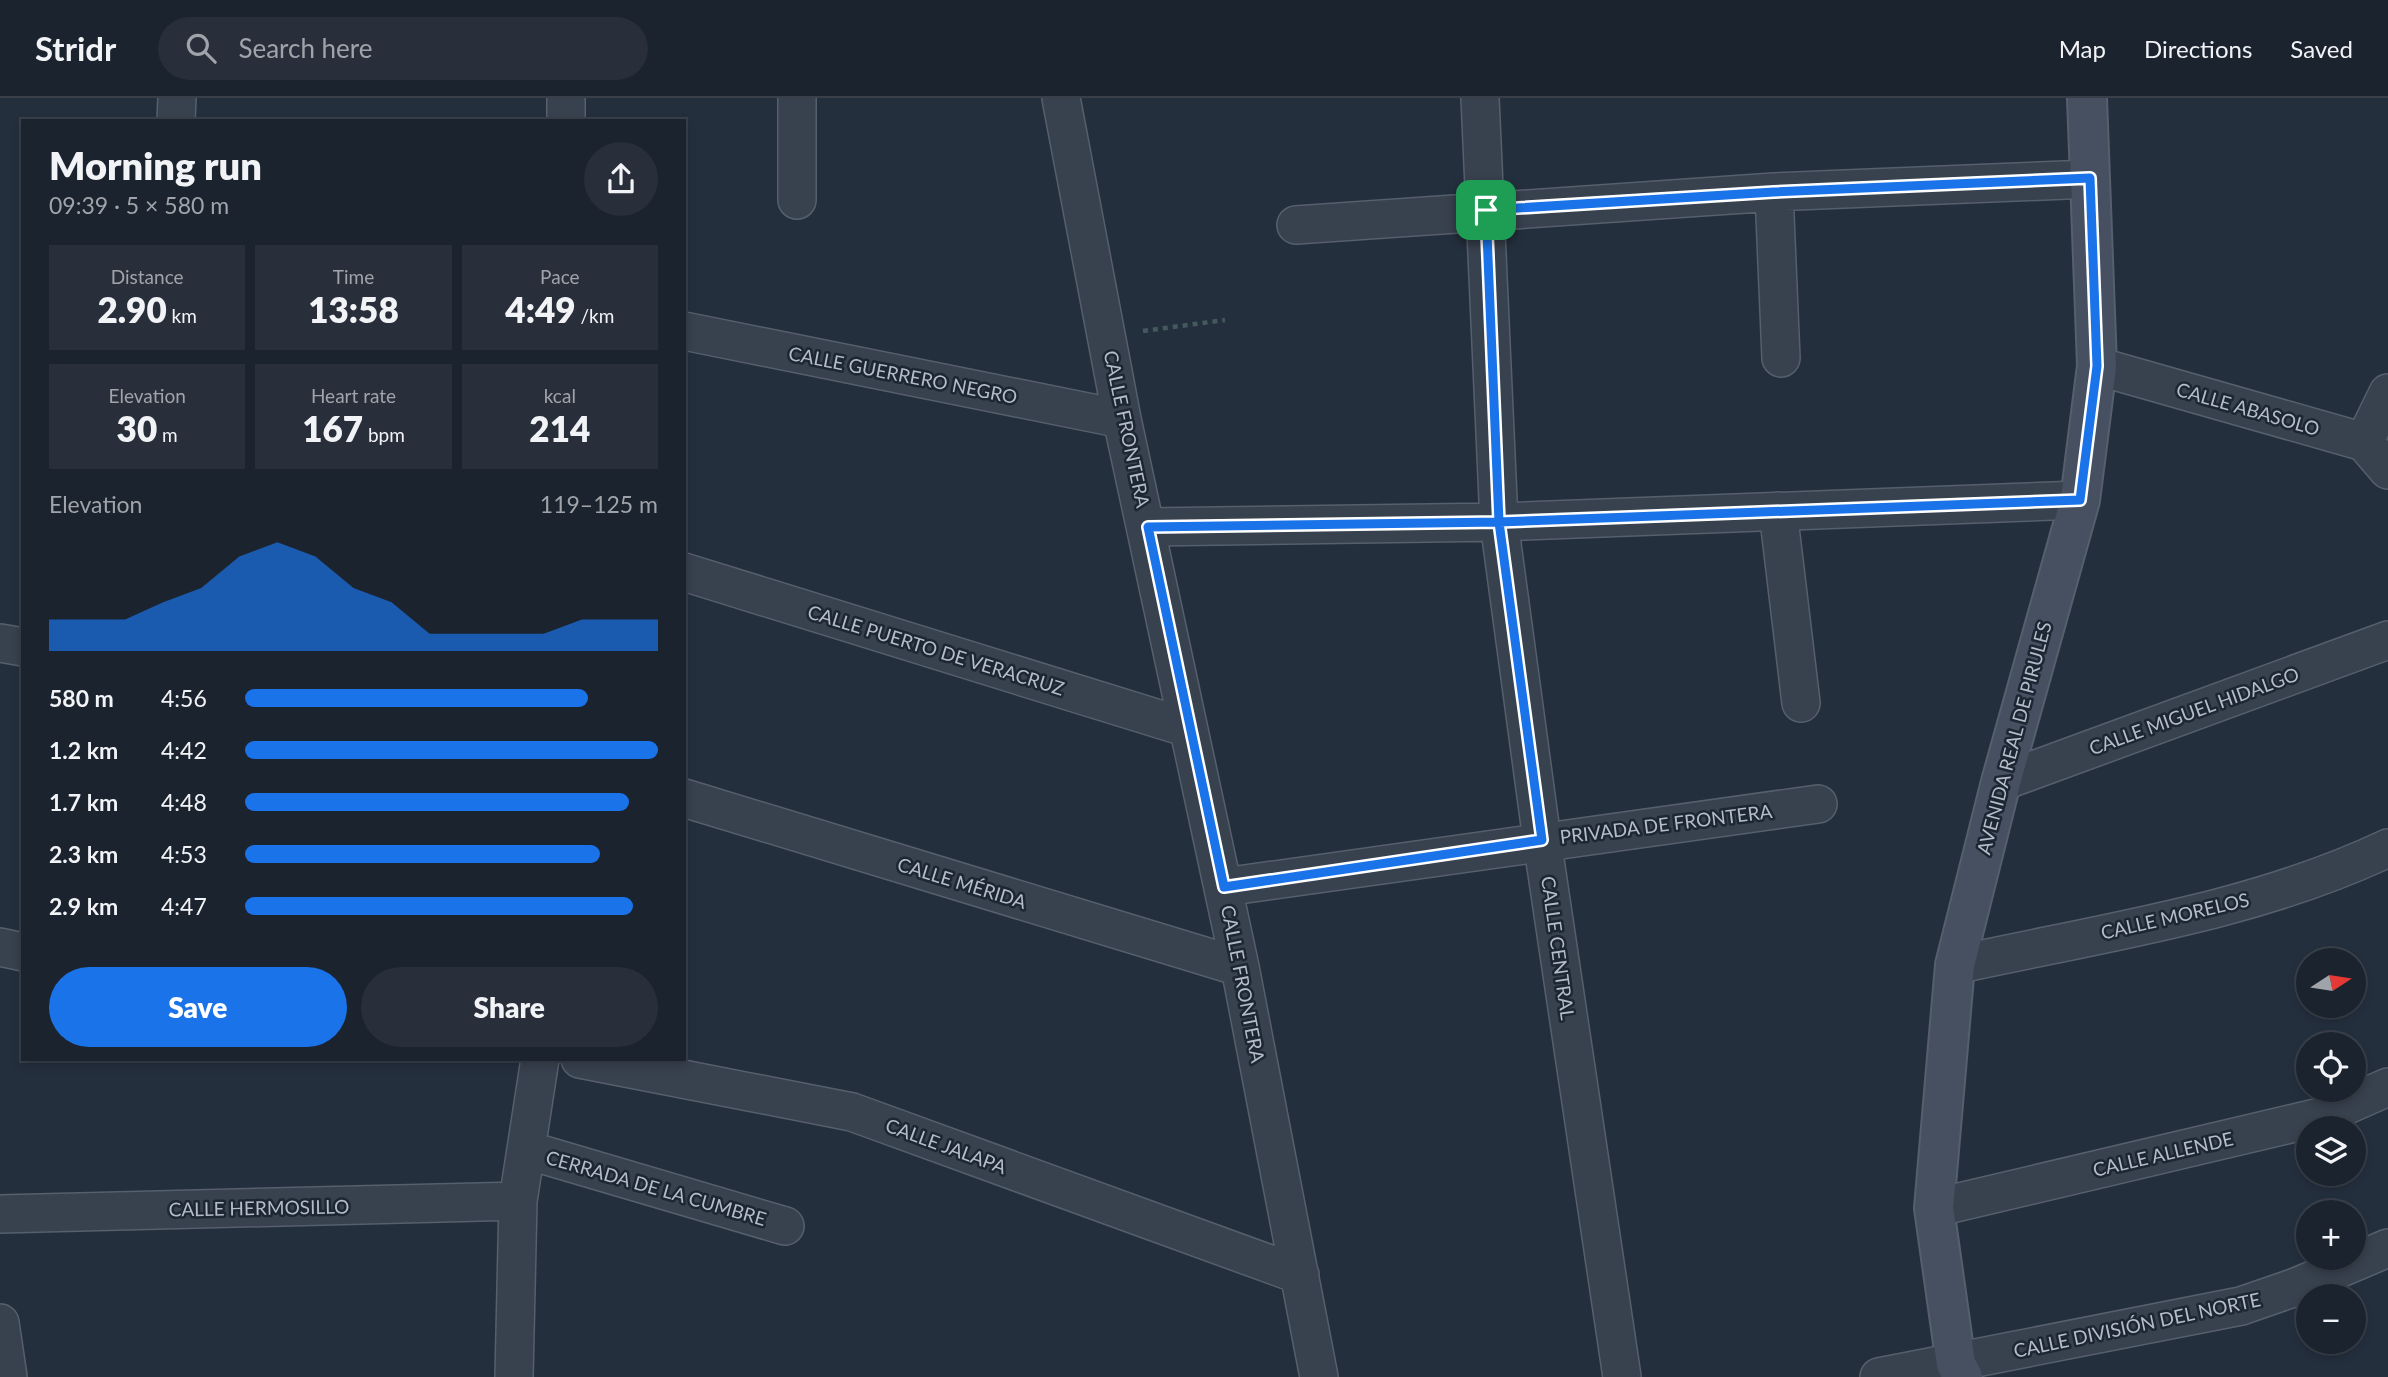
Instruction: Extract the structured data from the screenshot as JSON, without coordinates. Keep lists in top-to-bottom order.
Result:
{
  "streets": {
    "street": [
      "CALLE GUERRERO NEGRO",
      "CALLE ABASOLO",
      "CALLE FRONTERA",
      "CALLE PUERTO DE VERACRUZ",
      "CALLE MIGUEL HIDALGO",
      "AVENIDA REAL DE PIRULES",
      "PRIVADA DE FRONTERA",
      "CALLE MÉRIDA",
      "CALLE MORELOS",
      "CALLE CENTRAL",
      "CALLE JALAPA",
      "CALLE ALLENDE",
      "CERRADA DE LA CUMBRE",
      "CALLE HERMOSILLO",
      "CALLE DIVISIÓN DEL NORTE"
    ]
  },
  "crossings": [
    ["CALLE GUERRERO NEGRO", "CALLE FRONTERA"],
    ["CALLE ABASOLO", "AVENIDA REAL DE PIRULES"],
    ["CALLE FRONTERA", "CALLE PUERTO DE VERACRUZ"],
    ["CALLE FRONTERA", "PRIVADA DE FRONTERA"],
    ["CALLE FRONTERA", "CALLE MÉRIDA"],
    ["CALLE FRONTERA", "CALLE JALAPA"],
    ["CALLE MIGUEL HIDALGO", "AVENIDA REAL DE PIRULES"],
    ["AVENIDA REAL DE PIRULES", "CALLE MORELOS"],
    ["AVENIDA REAL DE PIRULES", "CALLE ALLENDE"],
    ["AVENIDA REAL DE PIRULES", "CALLE DIVISIÓN DEL NORTE"],
    ["PRIVADA DE FRONTERA", "CALLE CENTRAL"]
  ],
  "north": "right",
  "page": {
    "header": "Stridr",
    "search": "Search here",
    "nav": ["Map", "Directions", "Saved"],
    "heading": ["Morning run", "09:39 · 5 × 580 m"],
    "stats": [
      ["Distance", "2.90 km"],
      ["Time", "13:58"],
      ["Pace", "4:49 /km"],
      ["Elevation", "30 m"],
      ["Heart rate", "167 bpm"],
      ["kcal", "214"]
    ],
    "chart": ["Elevation", "119–125 m"],
    "list": [
      {
        "name": "580 m",
        "note": "4:56"
      },
      {
        "name": "1.2 km",
        "note": "4:42"
      },
      {
        "name": "1.7 km",
        "note": "4:48"
      },
      {
        "name": "2.3 km",
        "note": "4:53"
      },
      {
        "name": "2.9 km",
        "note": "4:47"
      }
    ],
    "map_buttons": ["+", "−"],
    "buttons": ["Save", "Share"]
  }
}
